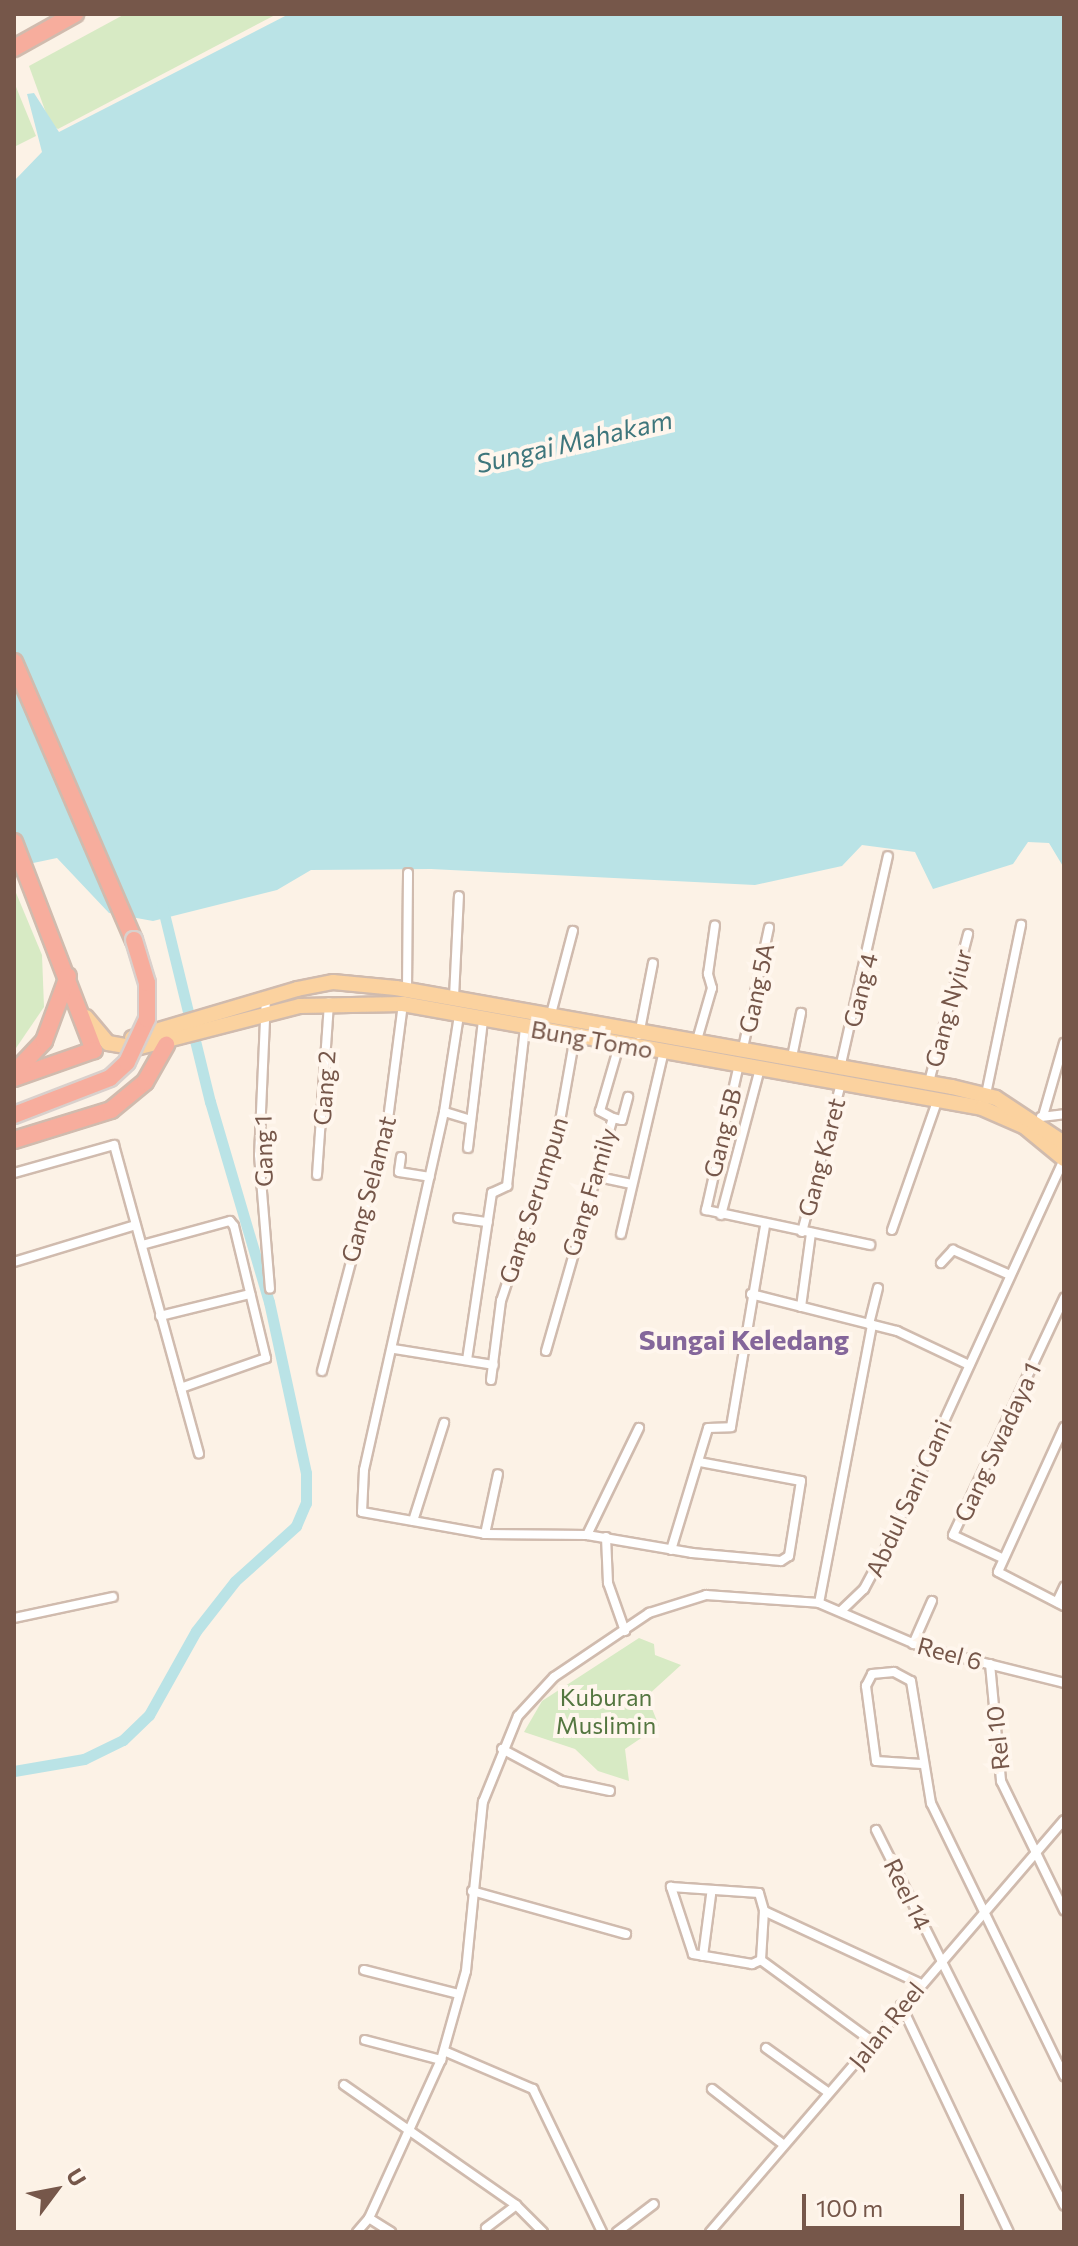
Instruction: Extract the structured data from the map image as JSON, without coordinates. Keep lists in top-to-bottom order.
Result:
{
  "streets": {
    "main road": ["Bung Tomo"],
    "street": [
      "Gang 5A",
      "Gang 4",
      "Gang Nyiur",
      "Gang 2",
      "Gang 5B",
      "Gang 1",
      "Gang Karet",
      "Gang Selamat",
      "Gang Family",
      "Gang Serumpun",
      "Gang Swadaya 1",
      "Abdul Sani Gani",
      "Reel 6",
      "Rel 10",
      "Reel 14",
      "Jalan Reel"
    ]
  },
  "crossings": [
    ["Gang 5A", "Bung Tomo"],
    ["Gang 4", "Bung Tomo"],
    ["Gang Nyiur", "Bung Tomo"],
    ["Bung Tomo", "Gang 2"],
    ["Bung Tomo", "Gang 5B"],
    ["Bung Tomo", "Gang 1"],
    ["Bung Tomo", "Gang Karet"],
    ["Bung Tomo", "Gang Selamat"],
    ["Bung Tomo", "Gang Family"],
    ["Bung Tomo", "Gang Serumpun"],
    ["Bung Tomo", "Abdul Sani Gani"],
    ["Abdul Sani Gani", "Reel 6"],
    ["Reel 6", "Rel 10"],
    ["Rel 10", "Jalan Reel"],
    ["Reel 14", "Jalan Reel"]
  ],
  "districts": ["Sungai Keledang"],
  "water": ["Sungai Mahakam"],
  "parks": ["Kuburan Muslimin"],
  "scale_bar": "100 m",
  "north": "top right"
}
